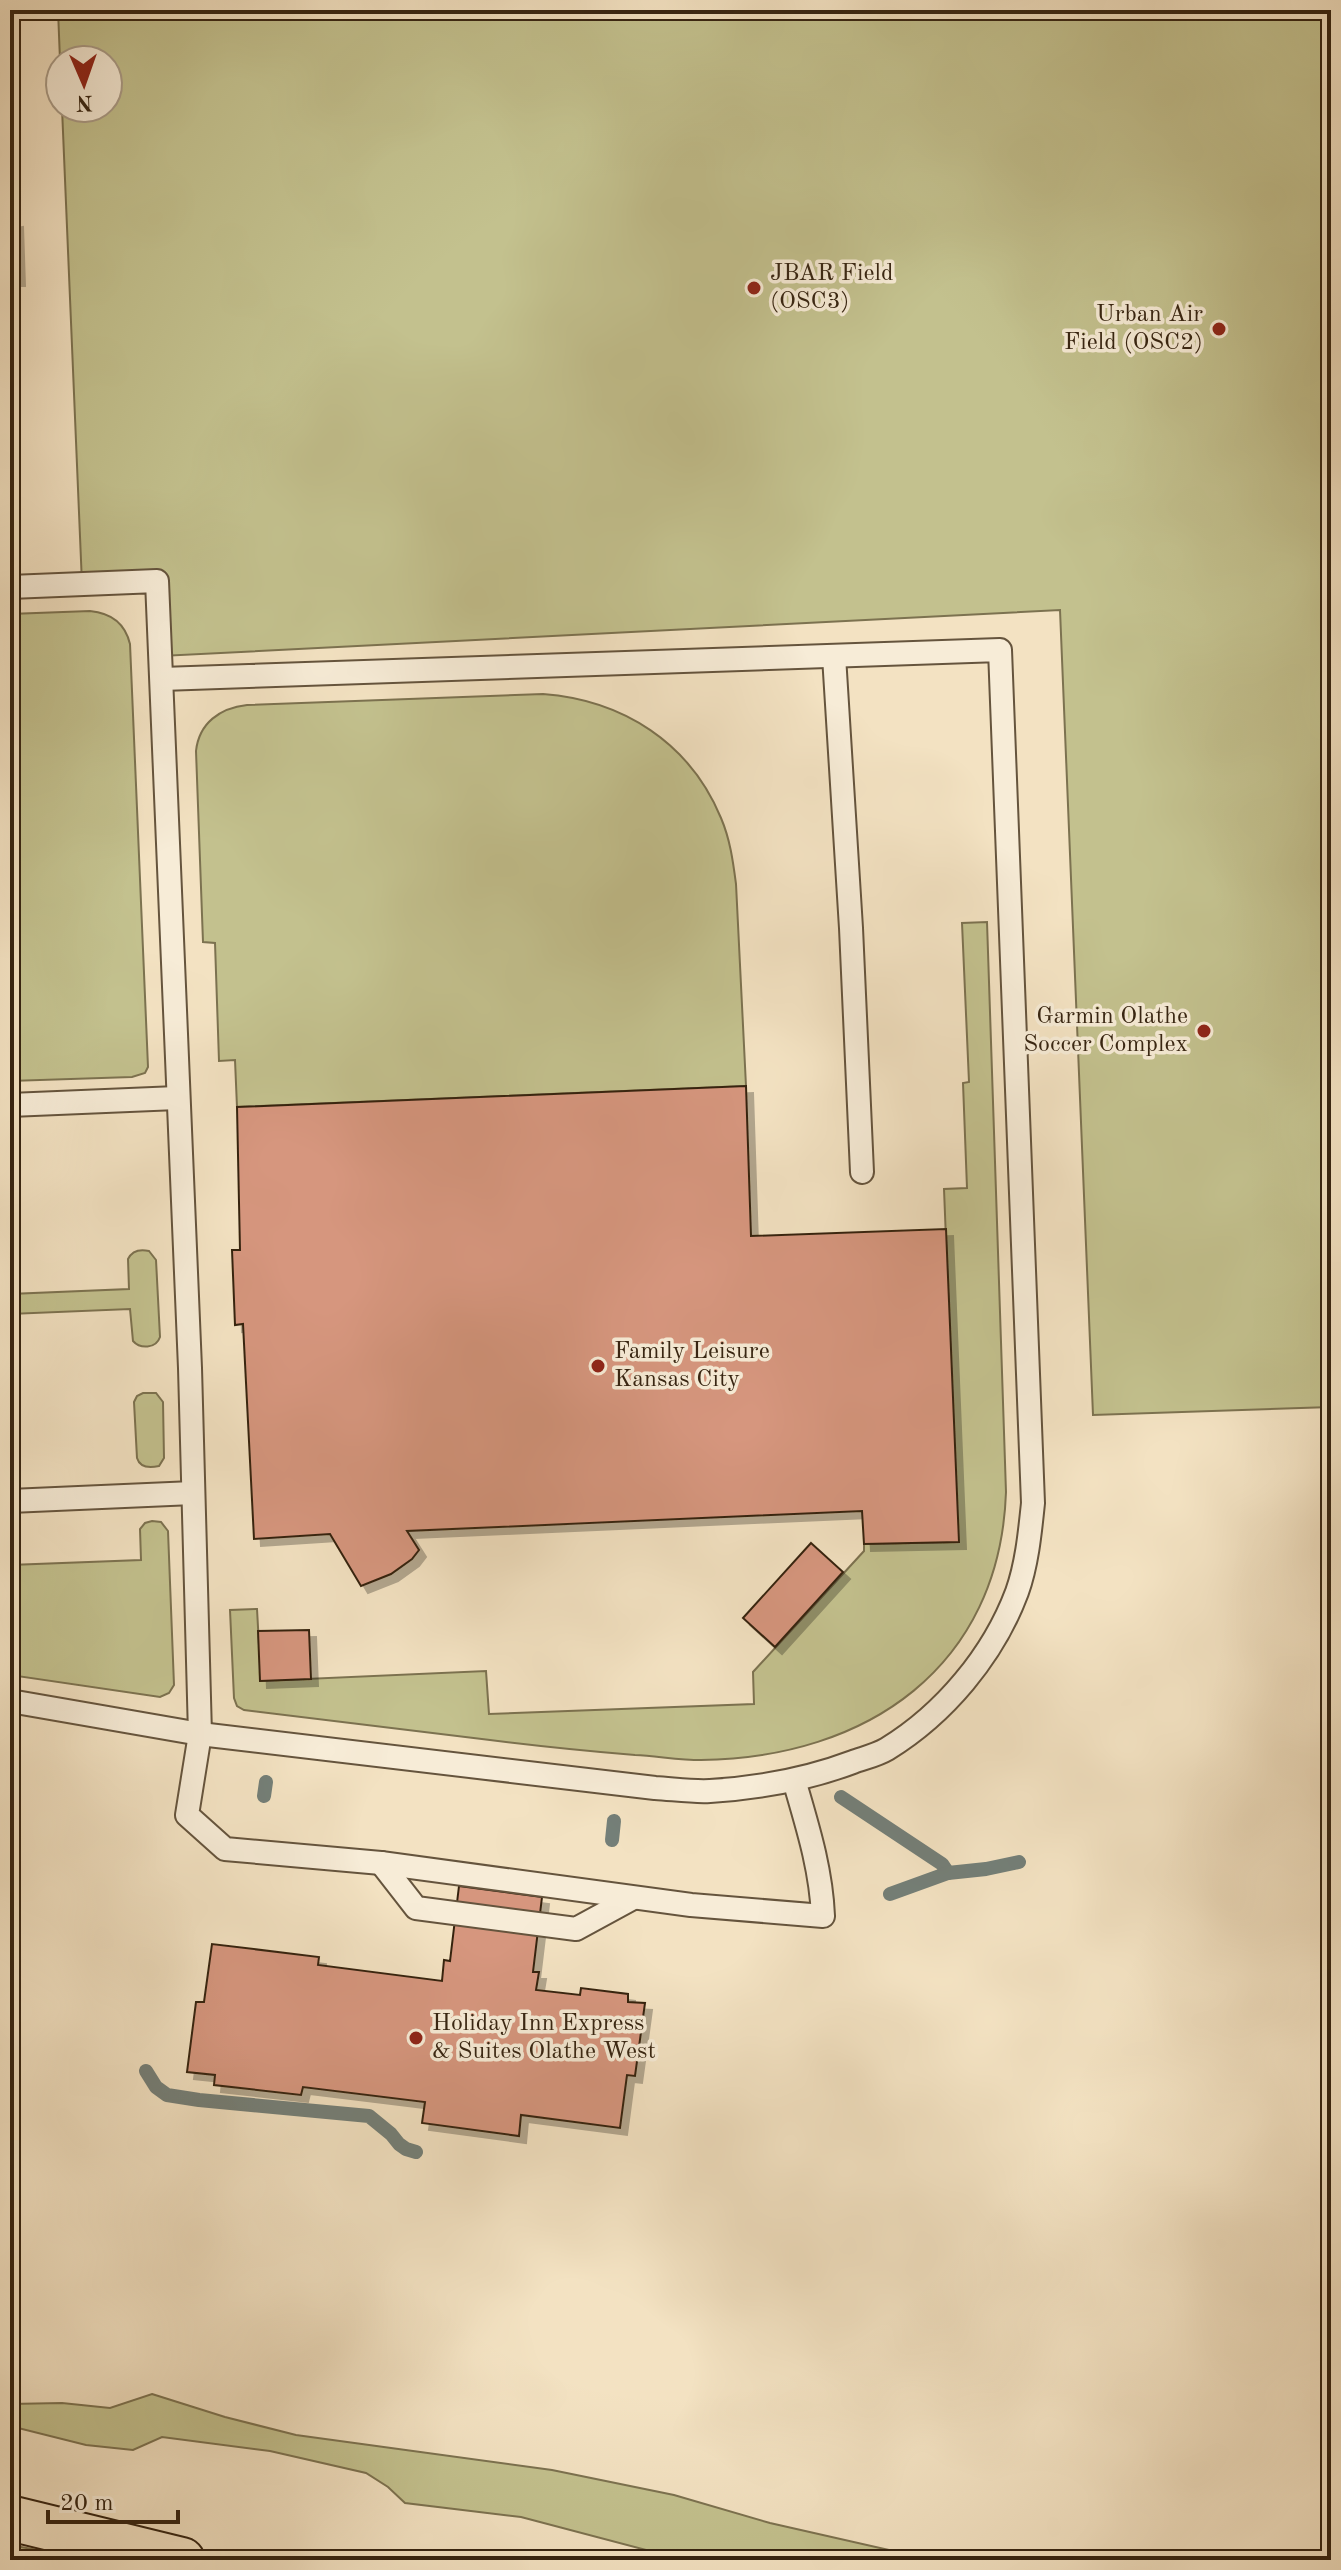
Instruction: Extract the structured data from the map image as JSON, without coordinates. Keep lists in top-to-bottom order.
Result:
{
  "places": [
    "JBAR Field (OSC3)",
    "Urban Air Field (OSC2)",
    "Garmin Olathe Soccer Complex",
    "Family Leisure Kansas City",
    "Holiday Inn Express & Suites Olathe West"
  ],
  "scale_bar": "20 m",
  "north": "bottom"
}
